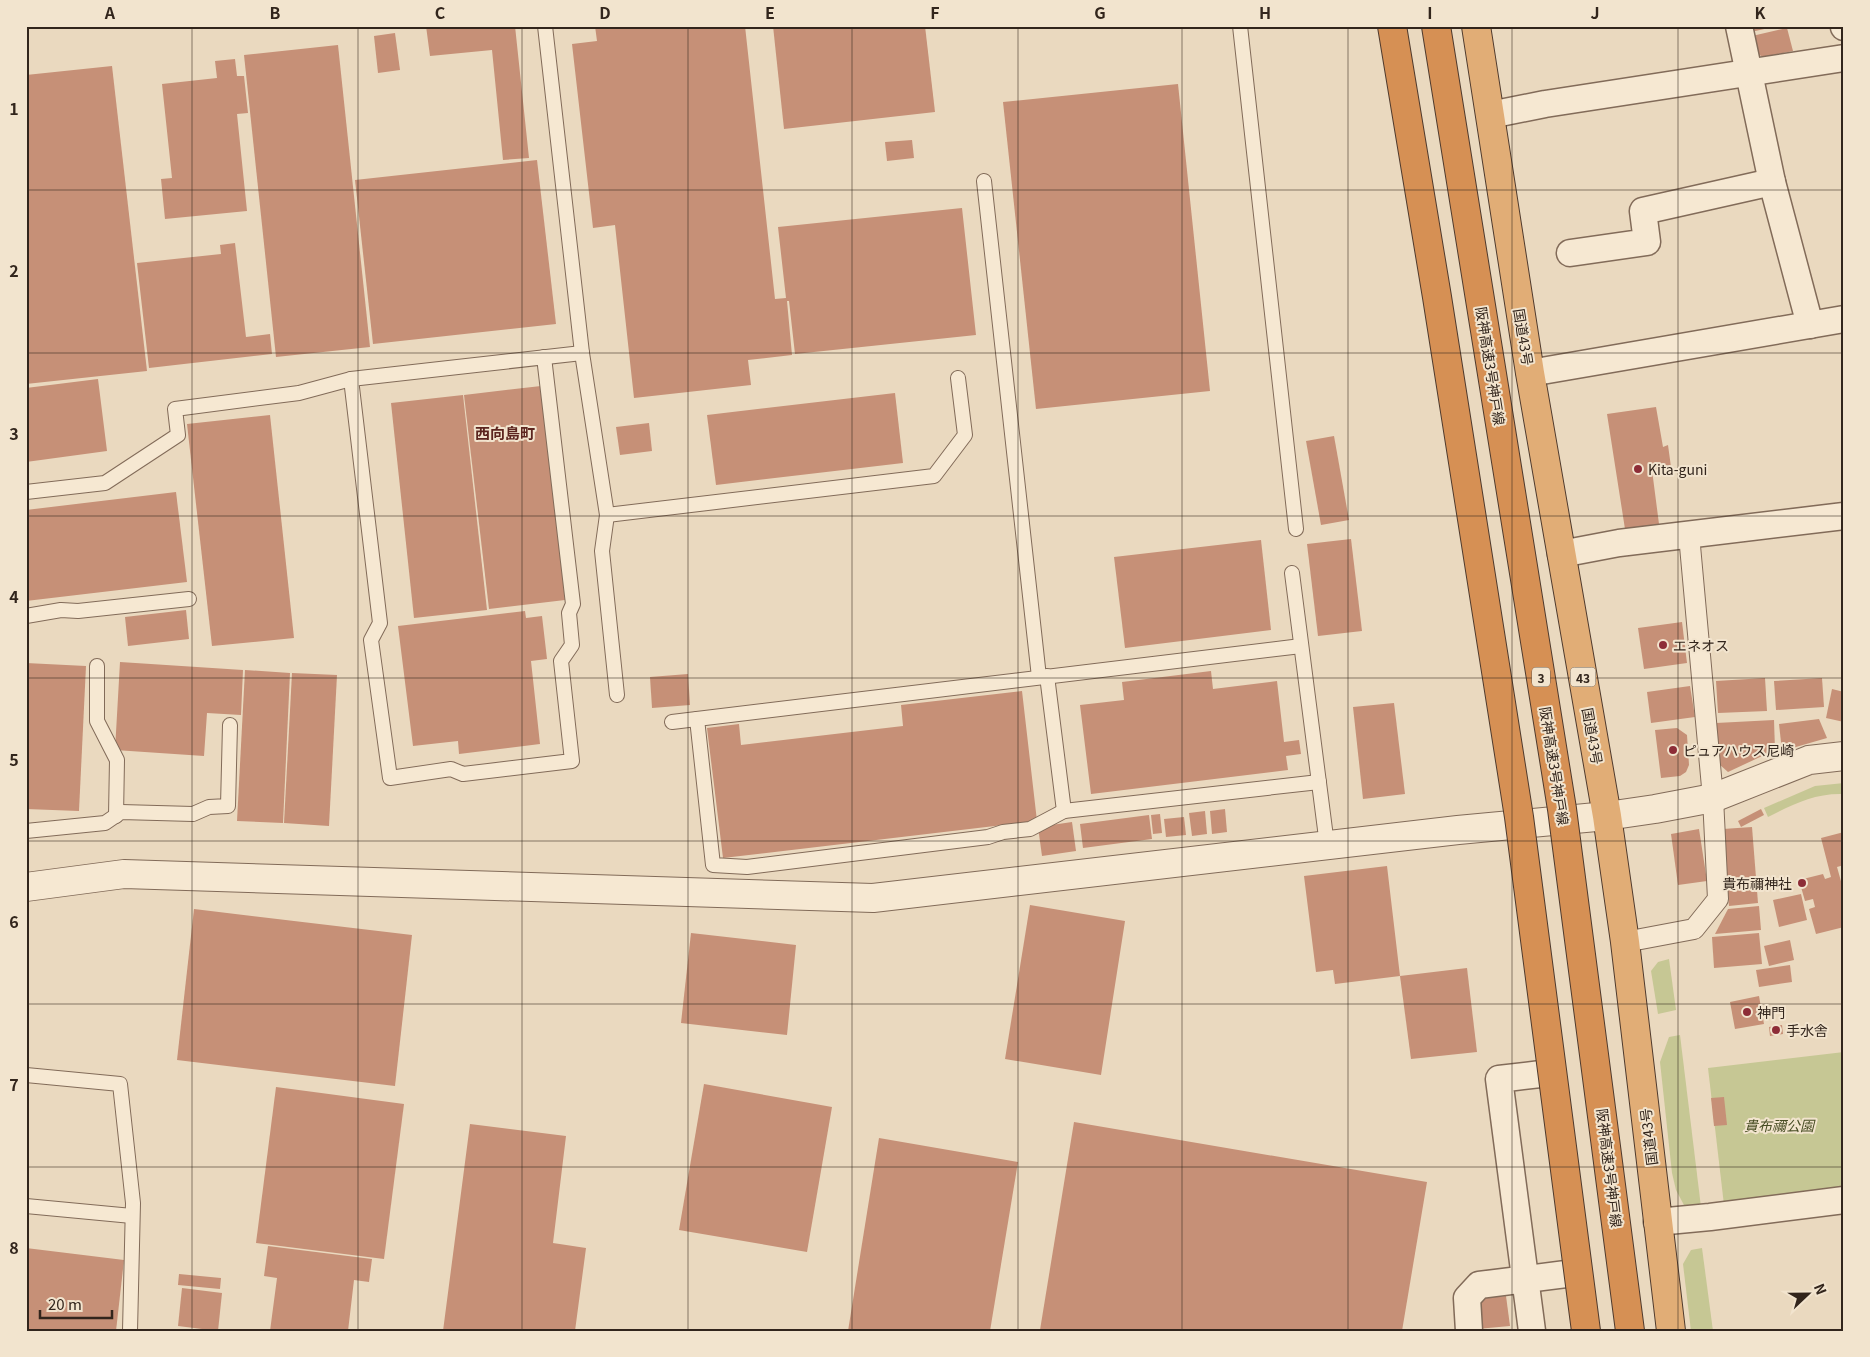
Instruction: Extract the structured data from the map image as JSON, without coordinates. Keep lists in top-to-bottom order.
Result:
{
  "streets": {
    "highway": [
      "国道43号",
      "阪神高速3号神戸線",
      "3",
      "43"
    ]
  },
  "districts": ["西向島町"],
  "parks": ["貴布禰公園"],
  "places": [
    "Kita-guni",
    "エネオス",
    "ピュアハウス尼崎",
    "貴布禰神社",
    "神門",
    "手水舎"
  ],
  "scale_bar": "20 m",
  "north": "right",
  "grid": {
    "columns": [
      "A",
      "B",
      "C",
      "D",
      "E",
      "F",
      "G",
      "H",
      "I",
      "J",
      "K"
    ],
    "rows": [
      "1",
      "2",
      "3",
      "4",
      "5",
      "6",
      "7",
      "8"
    ]
  }
}
